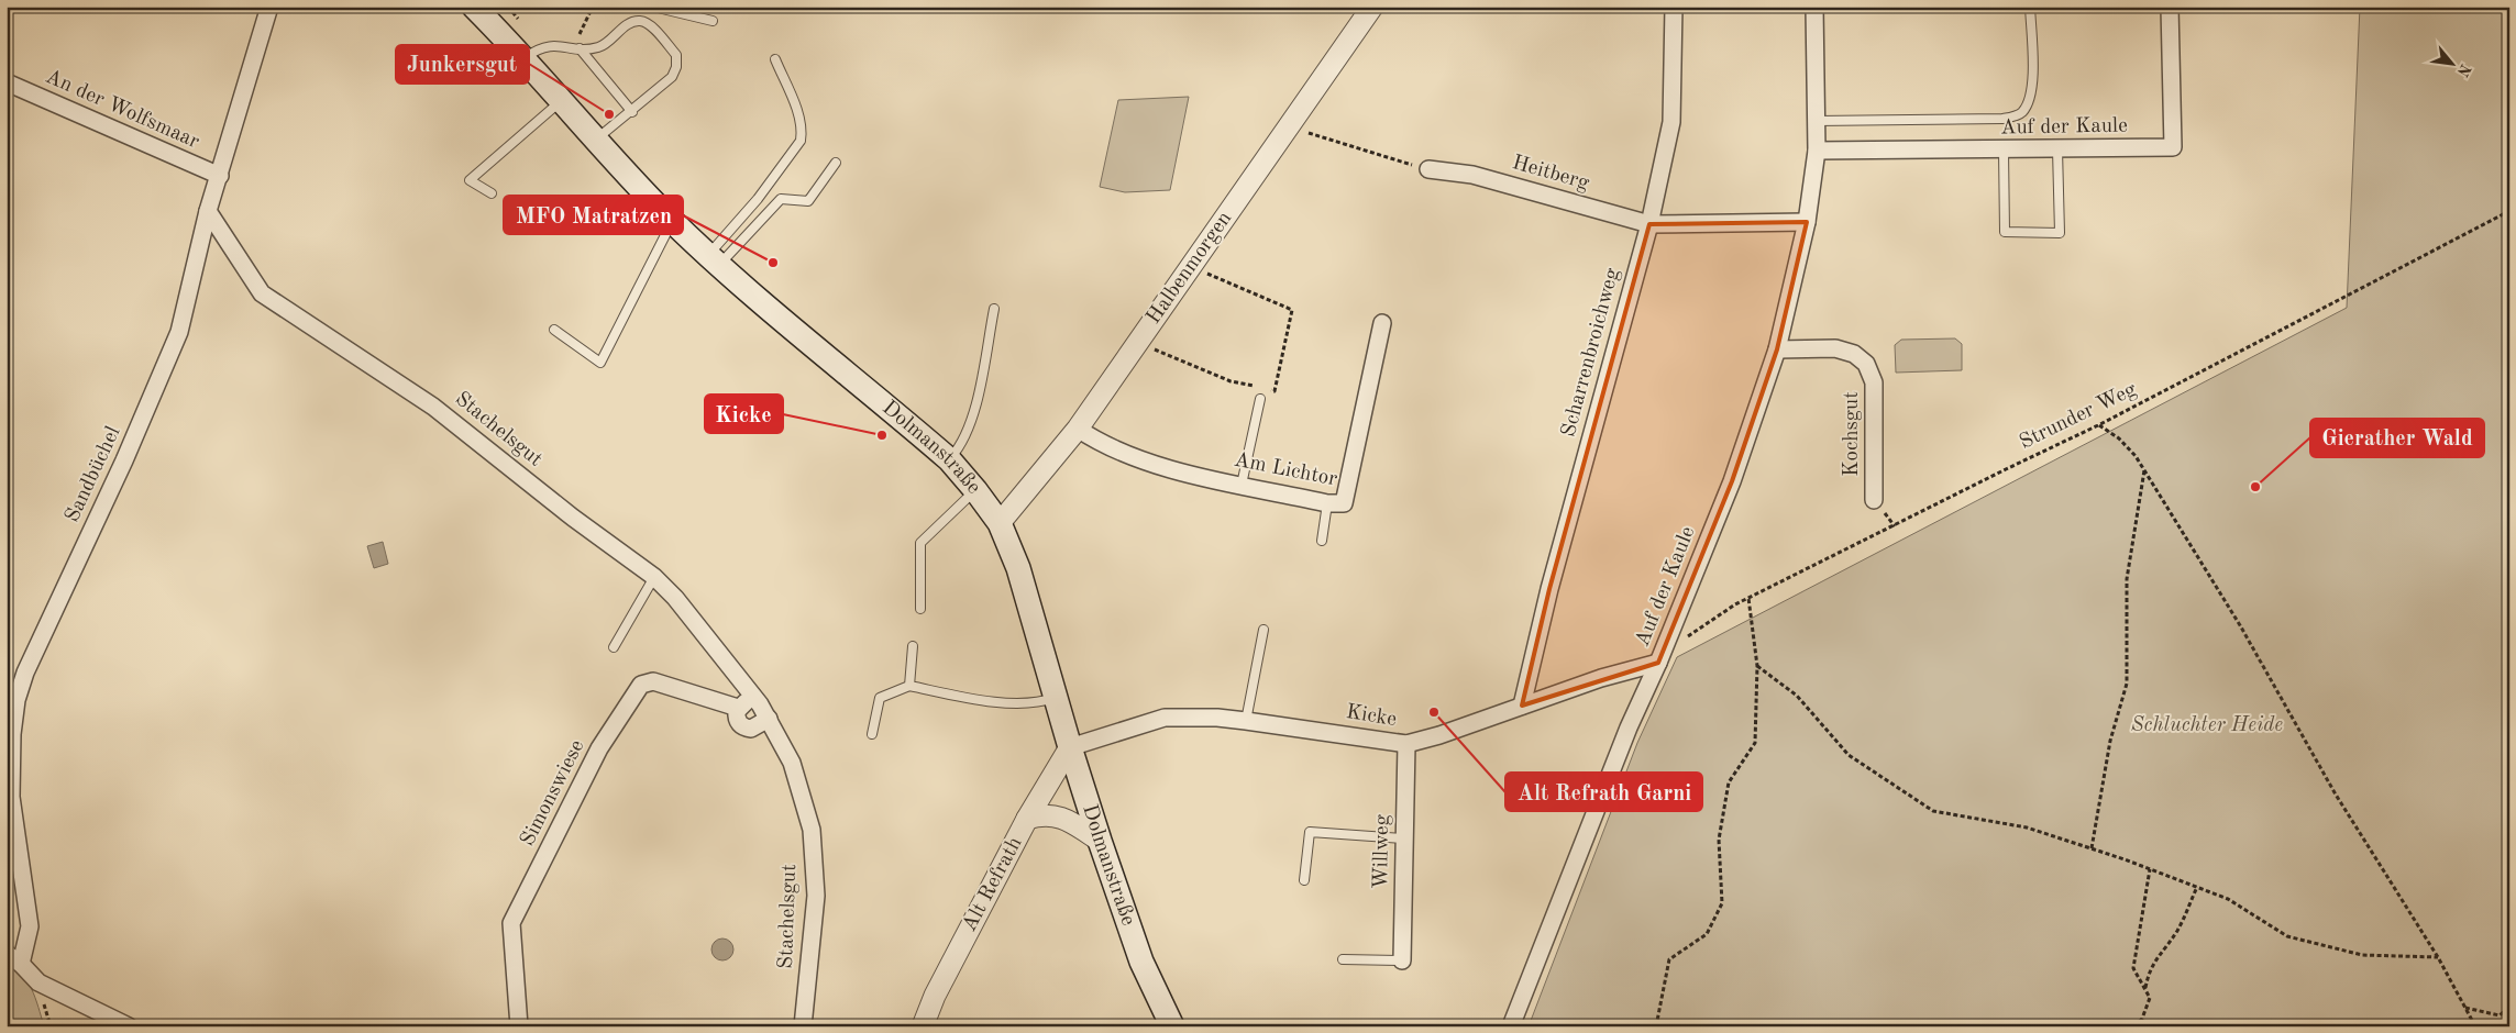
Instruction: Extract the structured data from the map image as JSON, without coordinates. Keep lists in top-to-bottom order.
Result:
{
  "streets": {
    "main road": ["Dolmanstraße"],
    "street": [
      "An der Wolfsmaar",
      "Auf der Kaule",
      "Heitberg",
      "Halbenmorgen",
      "Scharrenbroichweg",
      "Stachelsgut",
      "Kochsgut",
      "Am Lichtor",
      "Sandbüchel",
      "Kicke",
      "Simonswiese",
      "Willweg",
      "Alt Refrath"
    ],
    "path": ["Strunder Weg"]
  },
  "crossings": [
    ["An der Wolfsmaar", "Sandbüchel"],
    ["Auf der Kaule", "Heitberg"],
    ["Auf der Kaule", "Strunder Weg"],
    ["Auf der Kaule", "Kochsgut"],
    ["Auf der Kaule", "Kicke"],
    ["Heitberg", "Scharrenbroichweg"],
    ["Halbenmorgen", "Dolmanstraße"],
    ["Halbenmorgen", "Am Lichtor"],
    ["Scharrenbroichweg", "Kicke"],
    ["Strunder Weg", "Kicke"],
    ["Stachelsgut", "Sandbüchel"],
    ["Dolmanstraße", "Kicke"],
    ["Dolmanstraße", "Alt Refrath"],
    ["Kicke", "Willweg"],
    ["Kicke", "Alt Refrath"]
  ],
  "parks": ["Schluchter Heide"],
  "places": [
    "Junkersgut",
    "MFO Matratzen",
    "Kicke",
    "Gierather Wald",
    "Alt Refrath Garni"
  ],
  "north": "bottom right"
}
